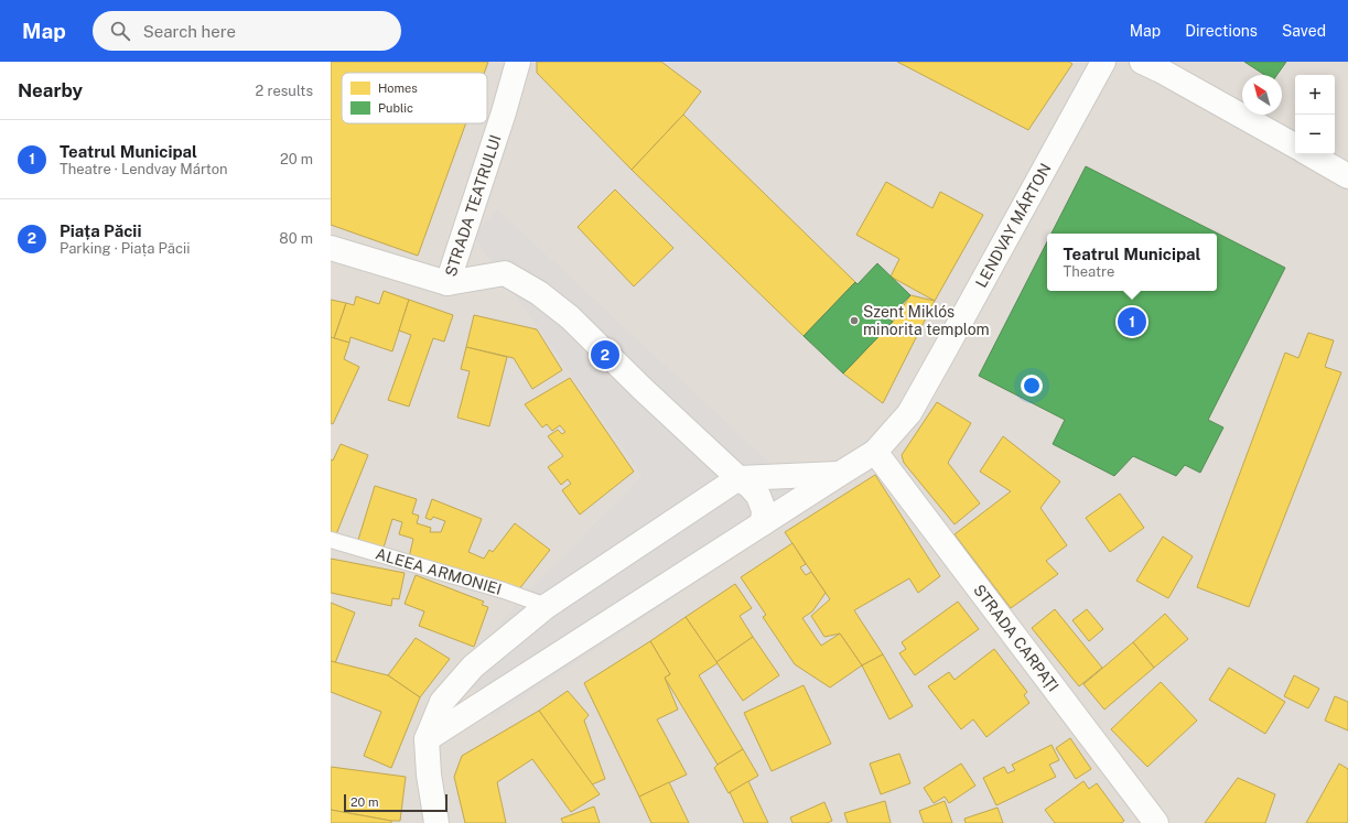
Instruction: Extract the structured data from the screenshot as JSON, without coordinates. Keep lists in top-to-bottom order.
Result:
{
  "streets": {
    "street": ["STRADA TEATRULUI", "LENDVAY MÁRTON", "STRADA CARPAȚI"],
    "lane": ["ALEEA ARMONIEI"]
  },
  "crossings": [
    ["LENDVAY MÁRTON", "STRADA CARPAȚI"]
  ],
  "places": ["Szent Miklós minorita templom"],
  "legend": ["Homes", "Public"],
  "scale_bar": "20 m",
  "north": "top left",
  "page": {
    "header": "Map",
    "search": "Search here",
    "nav": ["Map", "Directions", "Saved"],
    "heading": ["Nearby", "2 results"],
    "map_buttons": ["+", "−"],
    "list": [
      {
        "mark": "1",
        "name": "Teatrul Municipal",
        "note": "Theatre · Lendvay Márton",
        "value": "20 m"
      },
      {
        "mark": "2",
        "name": "Piața Păcii",
        "note": "Parking · Piața Păcii",
        "value": "80 m"
      }
    ],
    "popup": ["Teatrul Municipal", "Theatre"],
    "pins": ["1", "2"],
    "scale": "20 m"
  }
}
